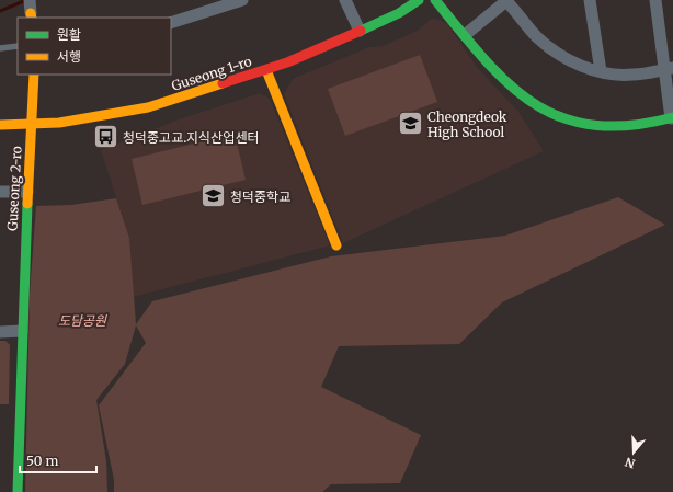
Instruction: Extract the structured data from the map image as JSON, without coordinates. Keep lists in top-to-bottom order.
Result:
{
  "streets": {
    "street": ["Guseong 1-ro", "Guseong 2-ro"]
  },
  "crossings": [
    ["Guseong 1-ro", "Guseong 2-ro"]
  ],
  "parks": ["도담공원"],
  "places": {
    "school or university": ["Cheongdeok High School", "청덕중학교"],
    "bus stop": ["청덕중고교.지식산업센터"]
  },
  "legend": ["원활", "서행"],
  "scale_bar": "50 m",
  "north": "bottom"
}
